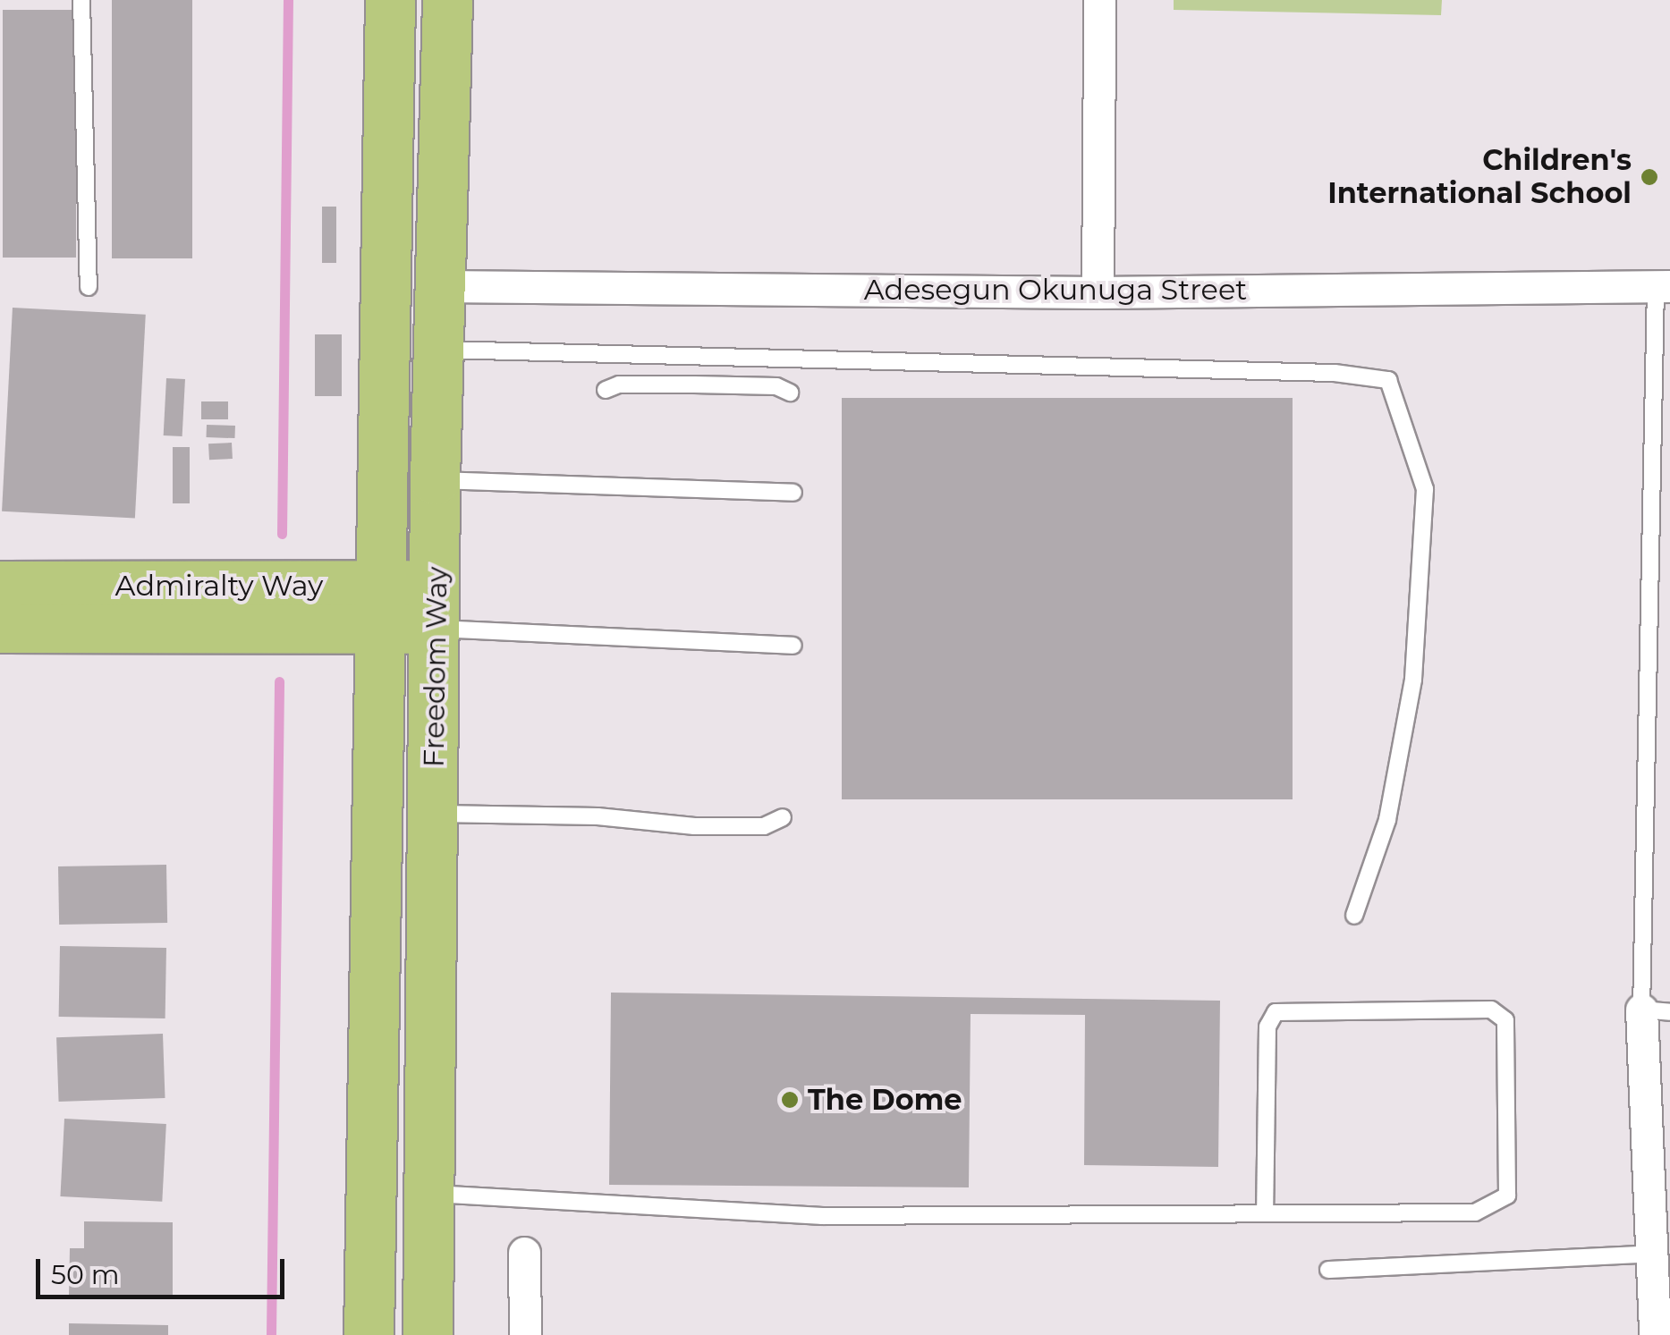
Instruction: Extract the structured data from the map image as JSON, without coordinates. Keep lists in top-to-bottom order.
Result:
{
  "streets": {
    "main road": ["Admiralty Way", "Freedom Way"],
    "street": ["Adesegun Okunuga Street"]
  },
  "crossings": [
    ["Adesegun Okunuga Street", "Freedom Way"],
    ["Admiralty Way", "Freedom Way"]
  ],
  "places": ["Children's International School", "The Dome"],
  "scale_bar": "50 m"
}
